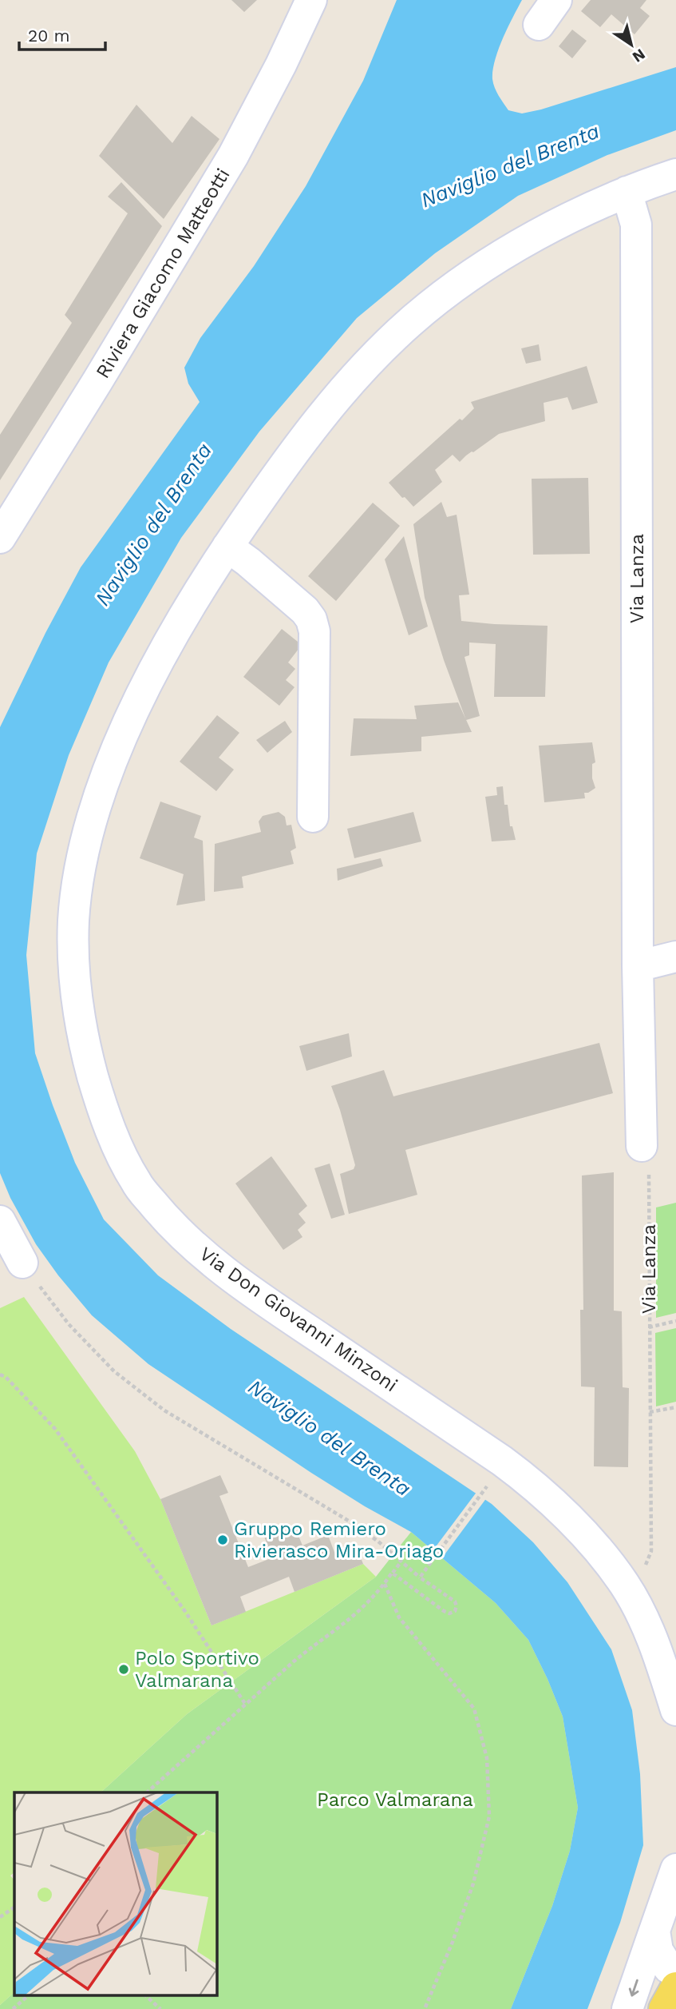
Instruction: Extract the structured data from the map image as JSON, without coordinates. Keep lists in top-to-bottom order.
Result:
{
  "streets": {
    "street": ["Riviera Giacomo Matteotti", "Via Lanza", "Via Don Giovanni Minzoni"]
  },
  "crossings": [
    ["Via Lanza", "Via Don Giovanni Minzoni"]
  ],
  "water": ["Naviglio del Brenta"],
  "parks": ["Parco Valmarana"],
  "places": ["Gruppo Remiero Rivierasco Mira-Oriago", "Polo Sportivo Valmarana"],
  "scale_bar": "20 m",
  "north": "bottom right"
}
